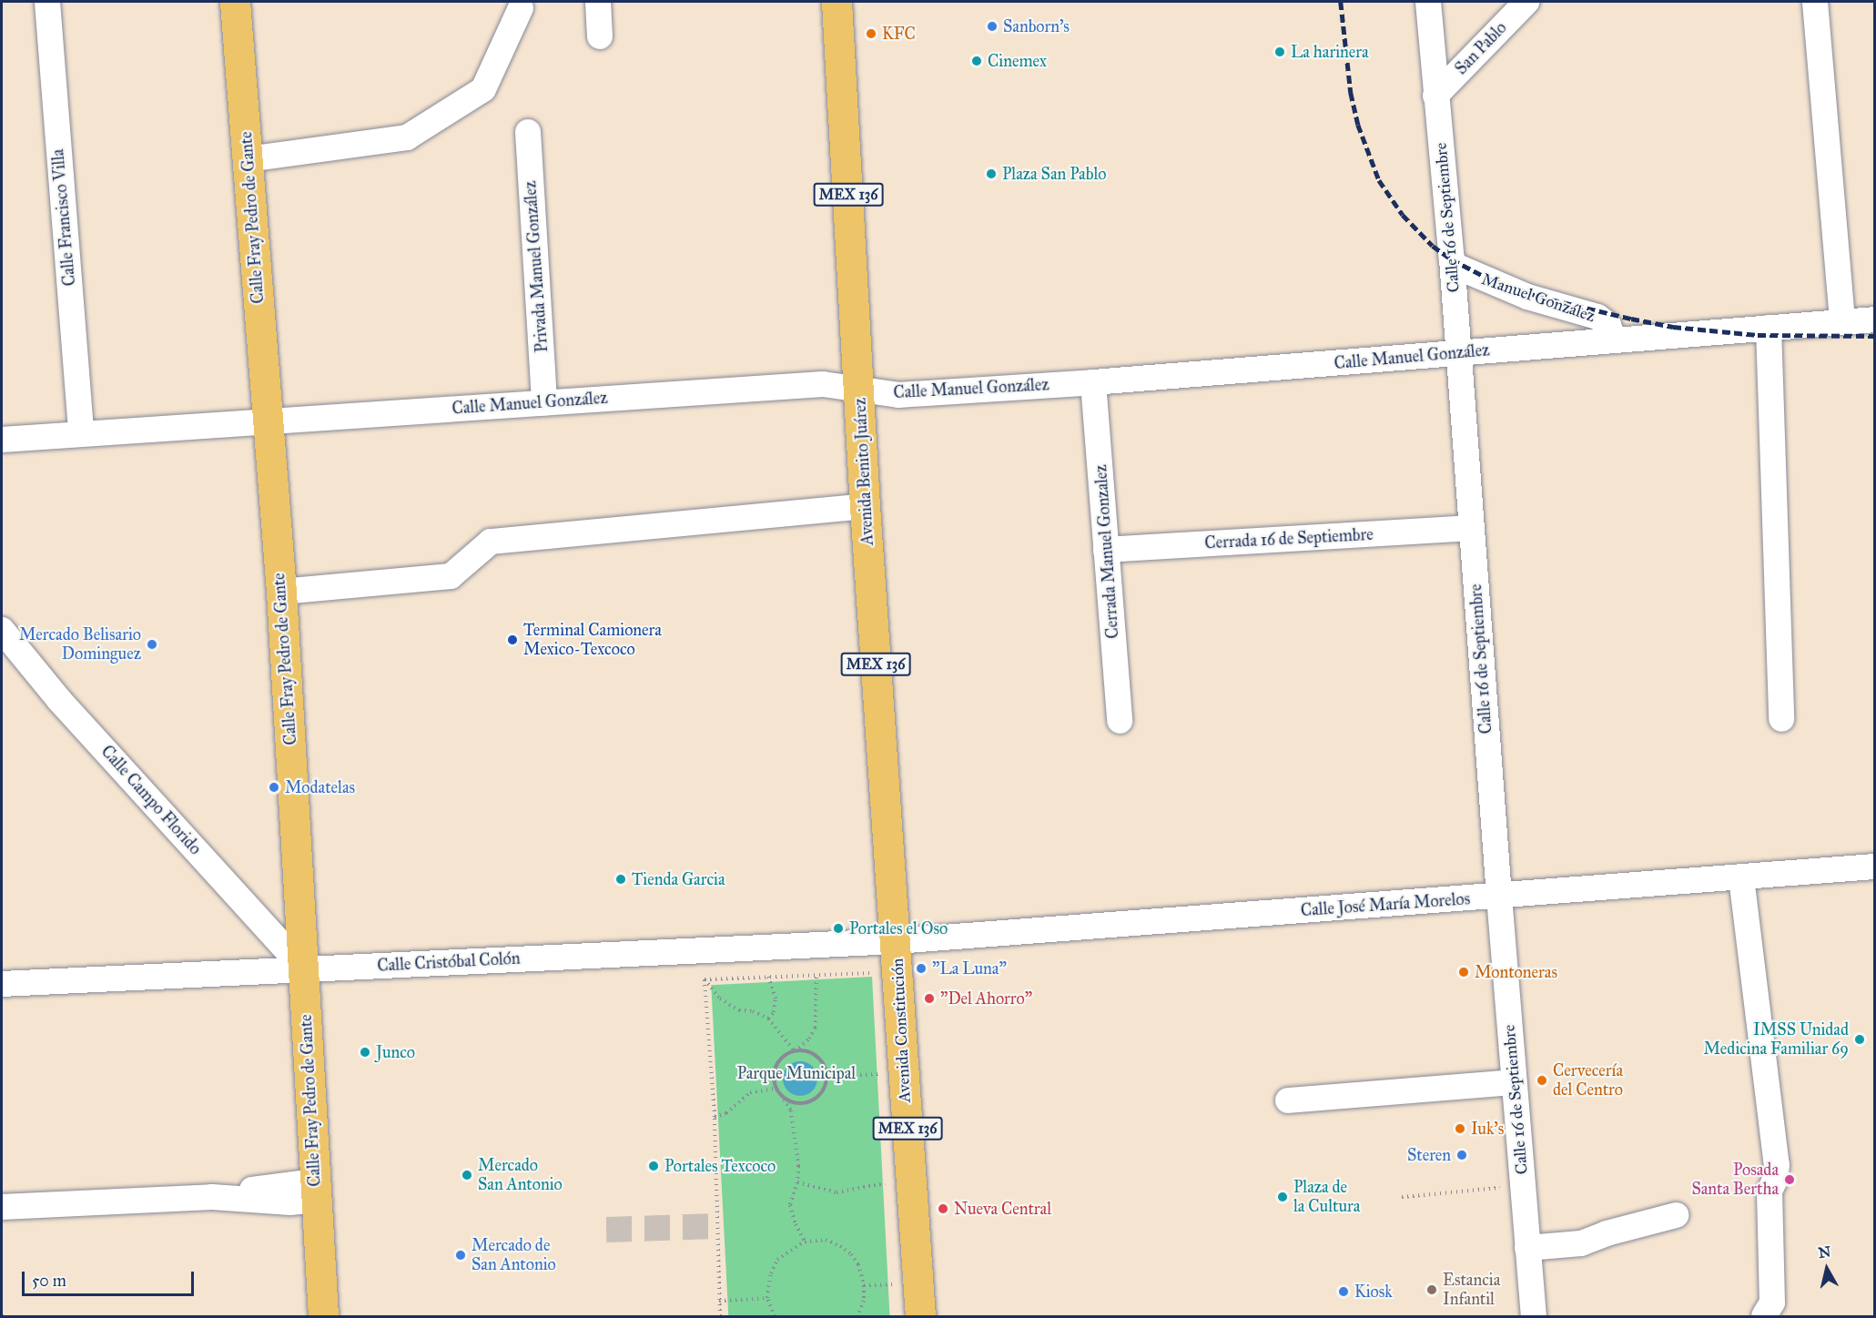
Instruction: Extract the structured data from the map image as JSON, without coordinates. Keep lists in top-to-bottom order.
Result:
{
  "streets": {
    "main road": [
      "MEX 136",
      "Calle Fray Pedro de Gante",
      "Avenida Benito Juárez",
      "Avenida Constitución"
    ],
    "street": [
      "San Pablo",
      "Calle Francisco Villa",
      "Calle 16 de Septiembre",
      "Privada Manuel González",
      "Manuel González",
      "Calle Manuel González",
      "Cerrada 16 de Septiembre",
      "Cerrada Manuel Gonzalez",
      "Calle Campo Florido",
      "Calle José María Morelos",
      "Calle Cristóbal Colón"
    ]
  },
  "crossings": [
    ["San Pablo", "Calle 16 de Septiembre"],
    ["Calle Francisco Villa", "Calle Manuel González"],
    ["Calle Fray Pedro de Gante", "Calle Manuel González"],
    ["Calle Fray Pedro de Gante", "Calle Campo Florido"],
    ["Calle Fray Pedro de Gante", "Calle Cristóbal Colón"],
    ["Calle 16 de Septiembre", "Manuel González"],
    ["Calle 16 de Septiembre", "Calle Manuel González"],
    ["Calle 16 de Septiembre", "Cerrada 16 de Septiembre"],
    ["Calle 16 de Septiembre", "Calle José María Morelos"],
    ["Privada Manuel González", "Calle Manuel González"],
    ["Manuel González", "Calle Manuel González"],
    ["Calle Manuel González", "Avenida Benito Juárez"],
    ["Calle Manuel González", "Cerrada Manuel Gonzalez"],
    ["Avenida Benito Juárez", "Calle José María Morelos"],
    ["Avenida Benito Juárez", "Calle Cristóbal Colón"],
    ["Avenida Benito Juárez", "Avenida Constitución"],
    ["Cerrada 16 de Septiembre", "Cerrada Manuel Gonzalez"],
    ["Calle Campo Florido", "Calle Cristóbal Colón"],
    ["Calle José María Morelos", "Calle Cristóbal Colón"],
    ["Calle José María Morelos", "Avenida Constitución"],
    ["Calle Cristóbal Colón", "Avenida Constitución"]
  ],
  "parks": ["Parque Municipal"],
  "places": [
    "Sanborn's",
    "KFC",
    "La harinera",
    "Cinemex",
    "Plaza San Pablo",
    "Terminal Camionera Mexico-Texcoco",
    "Mercado Belisario Dominguez",
    "Modatelas",
    "Tienda Garcia",
    "Portales el Oso",
    "\"La Luna\"",
    "Montoneras",
    "\"Del Ahorro\"",
    "IMSS Unidad Medicina Familiar 69",
    "Junco",
    "Cervecería del Centro",
    "Iuk's",
    "Steren",
    "Portales Texcoco",
    "Mercado San Antonio",
    "Posada Santa Bertha",
    "Plaza de la Cultura",
    "Nueva Central",
    "Mercado de San Antonio",
    "Estancia Infantil",
    "Kiosk"
  ],
  "scale_bar": "50 m",
  "north": "top"
}
